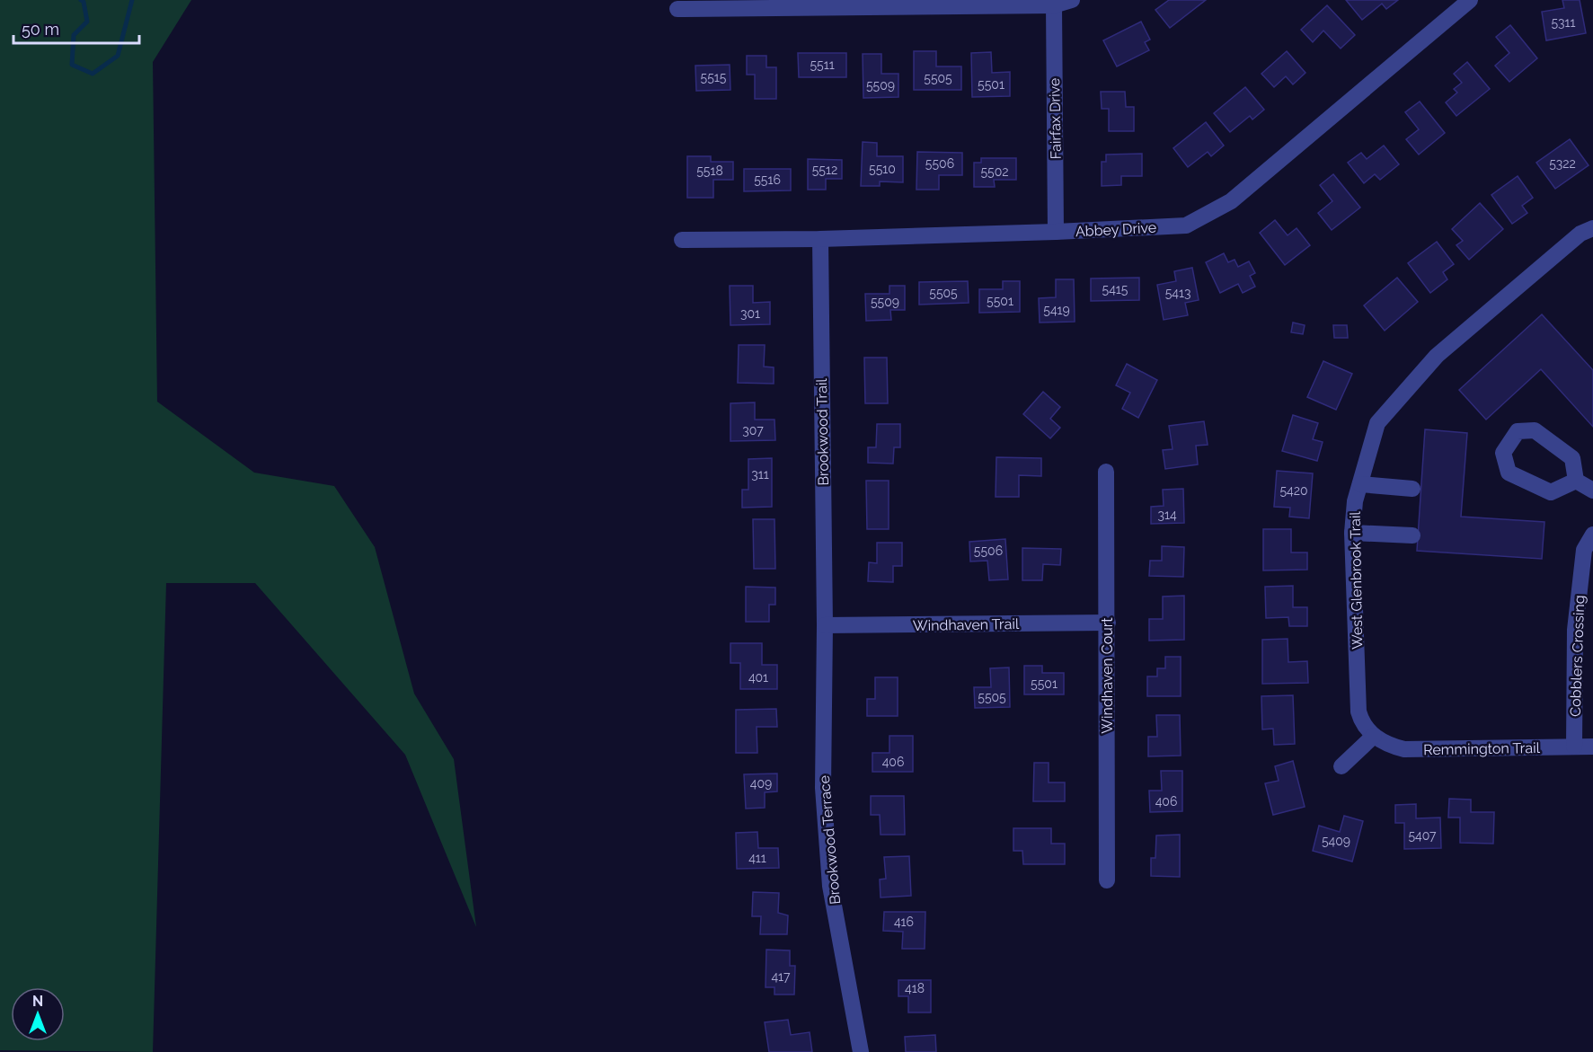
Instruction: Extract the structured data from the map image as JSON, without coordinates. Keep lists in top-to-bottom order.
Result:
{
  "streets": {
    "street": [
      "Fairfax Drive",
      "Abbey Drive",
      "Brookwood Trail",
      "West Glenbrook Trail",
      "Windhaven Trail",
      "Cobblers Crossing",
      "Windhaven Court",
      "Remmington Trail",
      "Brookwood Terrace"
    ]
  },
  "crossings": [
    ["Fairfax Drive", "Abbey Drive"],
    ["Abbey Drive", "Brookwood Trail"],
    ["Brookwood Trail", "Windhaven Trail"],
    ["Brookwood Trail", "Brookwood Terrace"],
    ["West Glenbrook Trail", "Remmington Trail"],
    ["Windhaven Trail", "Windhaven Court"],
    ["Windhaven Trail", "Brookwood Terrace"],
    ["Cobblers Crossing", "Remmington Trail"]
  ],
  "house_numbers": [
    "5311",
    "5511",
    "5515",
    "5505",
    "5501",
    "5509",
    "5506",
    "5322",
    "5510",
    "5512",
    "5518",
    "5502",
    "5516",
    "5415",
    "5505",
    "5413",
    "5501",
    "5509",
    "5419",
    "301",
    "307",
    "311",
    "5420",
    "314",
    "5506",
    "401",
    "5501",
    "5505",
    "406",
    "409",
    "406",
    "5407",
    "5409",
    "411",
    "416",
    "417",
    "418"
  ],
  "scale_bar": "50 m",
  "north": "top"
}
